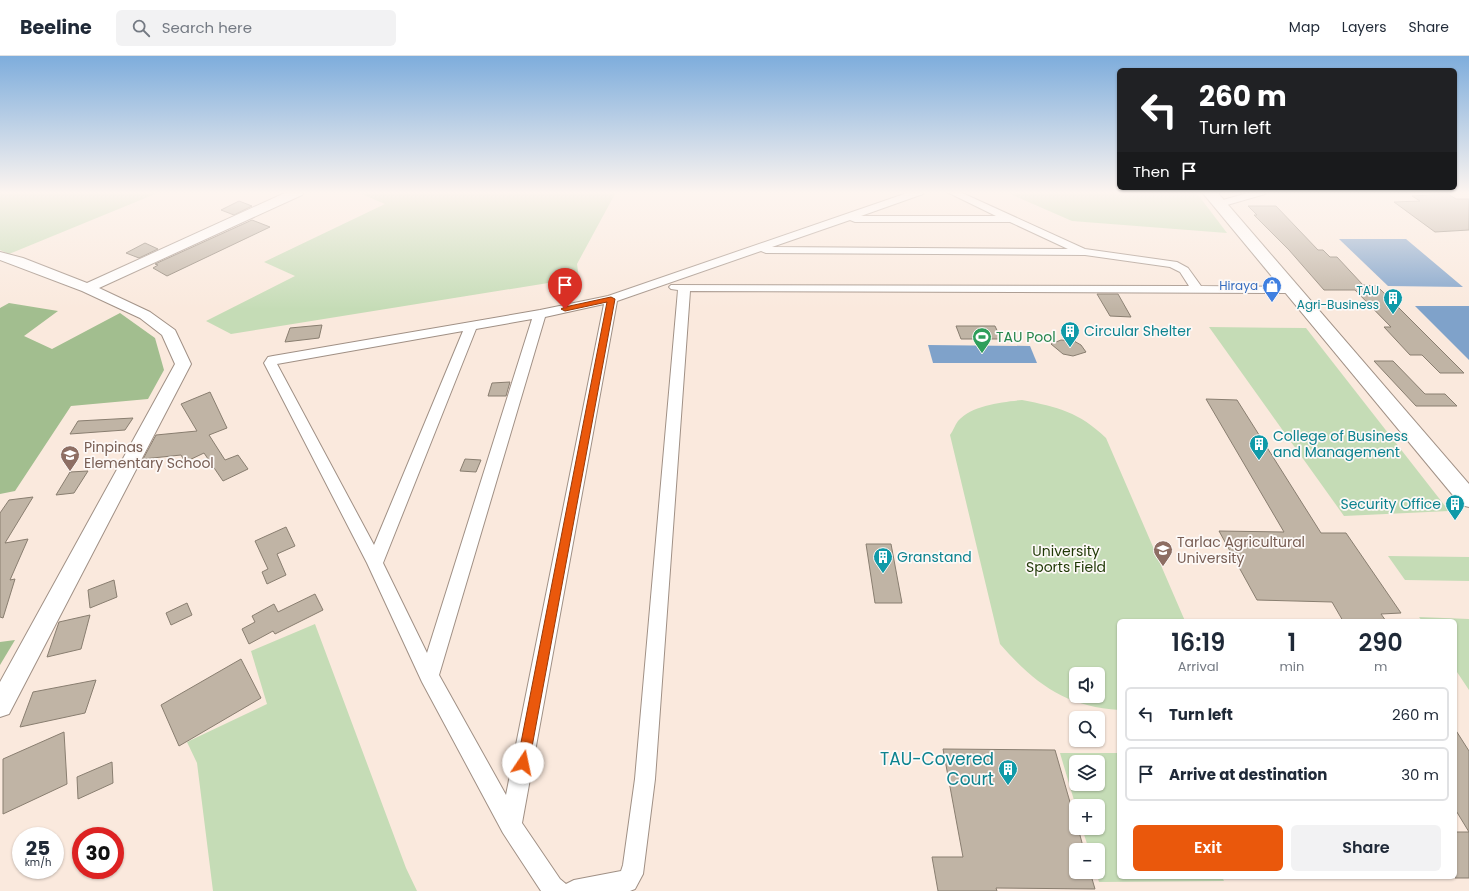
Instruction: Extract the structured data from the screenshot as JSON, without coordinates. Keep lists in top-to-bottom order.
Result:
{
  "parks": ["University Sports Field"],
  "places": {
    "shop": ["Hiraya"],
    "building": [
      "TAU Agri-Business",
      "Circular Shelter",
      "College of Business and Management",
      "Security Office",
      "Granstand",
      "TAU-Covered Court"
    ],
    "sports": ["TAU Pool"],
    "school or university": ["Pinpinas Elementary School", "Tarlac Agricultural University"]
  },
  "page": {
    "header": "Beeline",
    "search": "Search here",
    "nav": ["Map", "Layers", "Share"],
    "turn": ["260 m", "Turn left"],
    "then": "Then",
    "eta": [
      "16:19",
      "Arrival",
      "1",
      "min",
      "290",
      "m"
    ],
    "map_buttons": ["+", "−"],
    "list": [
      {
        "name": "Turn left",
        "value": "260 m"
      },
      {
        "name": "Arrive at destination",
        "value": "30 m"
      }
    ],
    "buttons": ["Exit", "Share"],
    "speed": "25 km/h",
    "limit": "30"
  }
}
